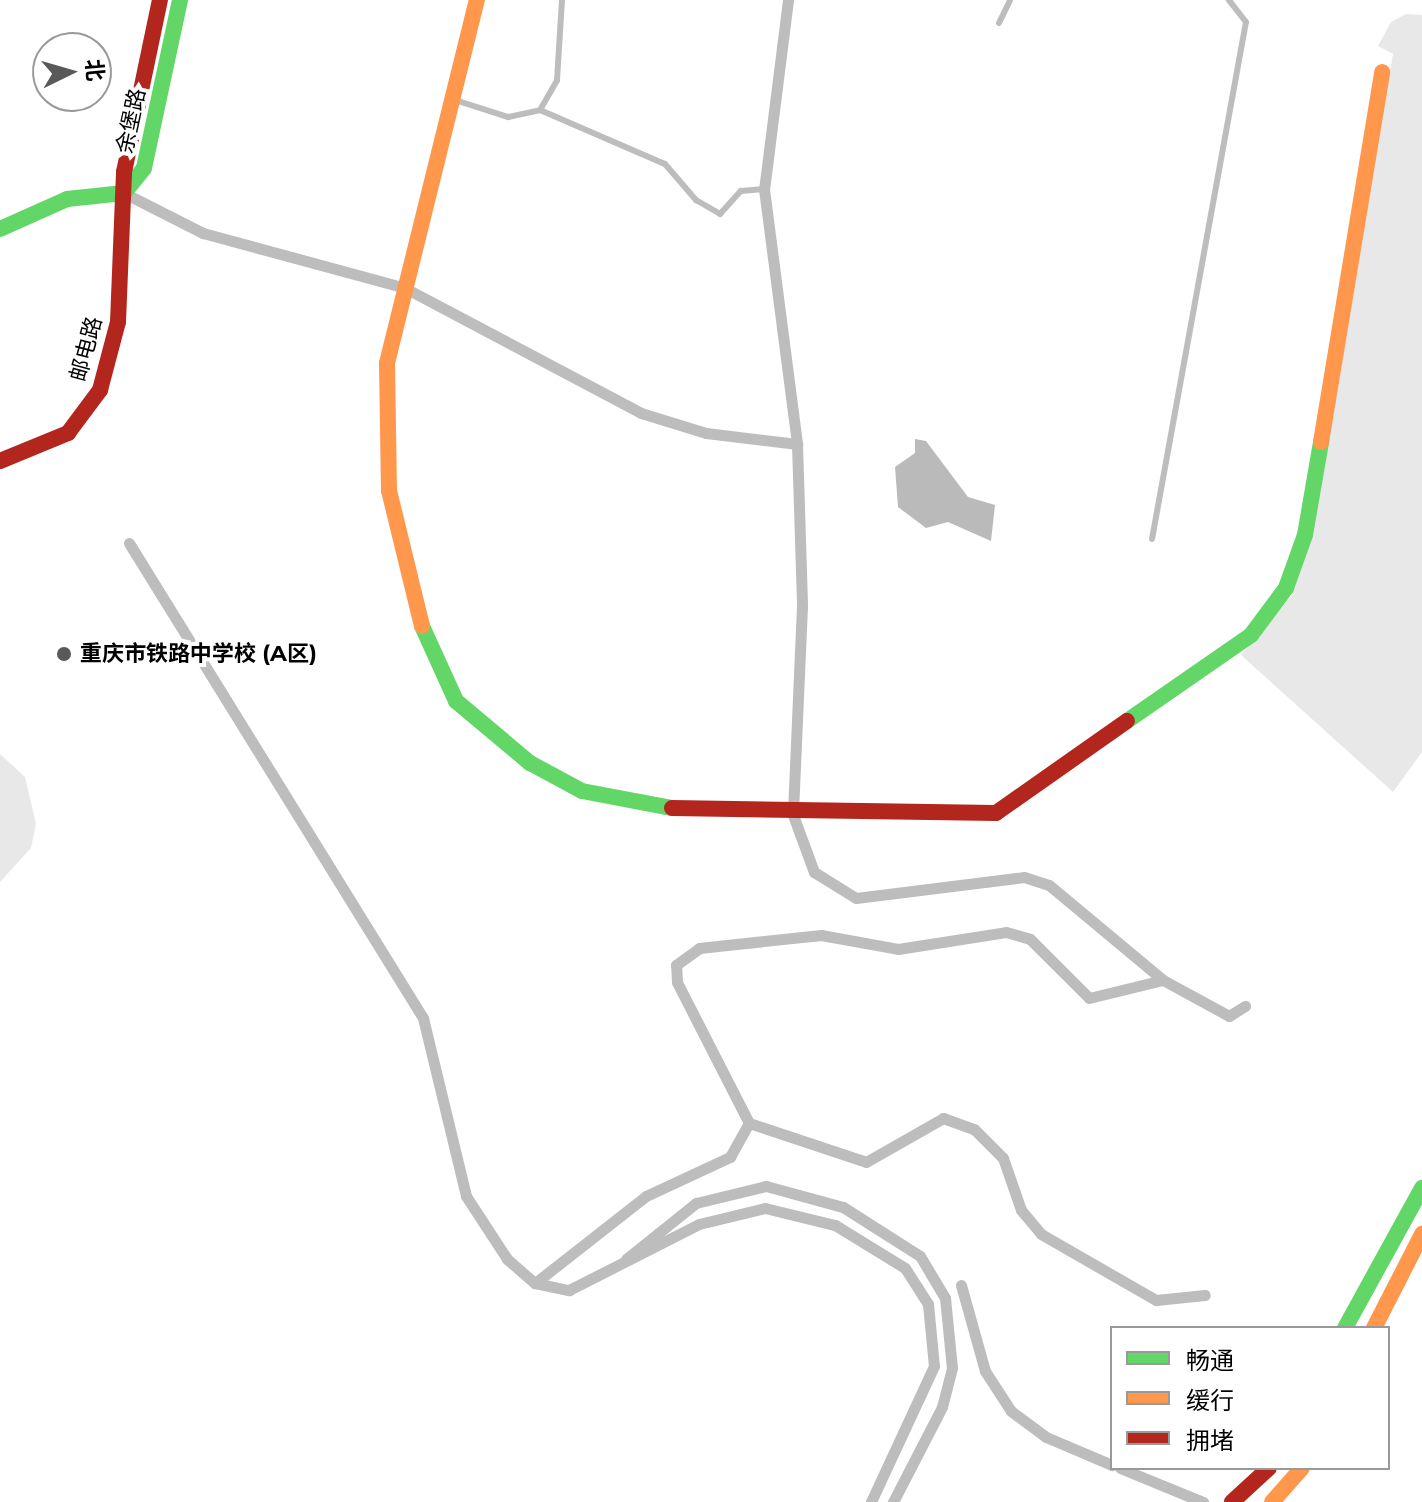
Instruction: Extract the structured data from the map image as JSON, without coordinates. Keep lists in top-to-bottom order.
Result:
{
  "streets": {
    "street": ["余堡路", "邮电路"]
  },
  "crossings": [
    ["余堡路", "邮电路"]
  ],
  "places": ["重庆市铁路中学校 (A区)"],
  "legend": ["畅通", "缓行", "拥堵"],
  "north": "right"
}
